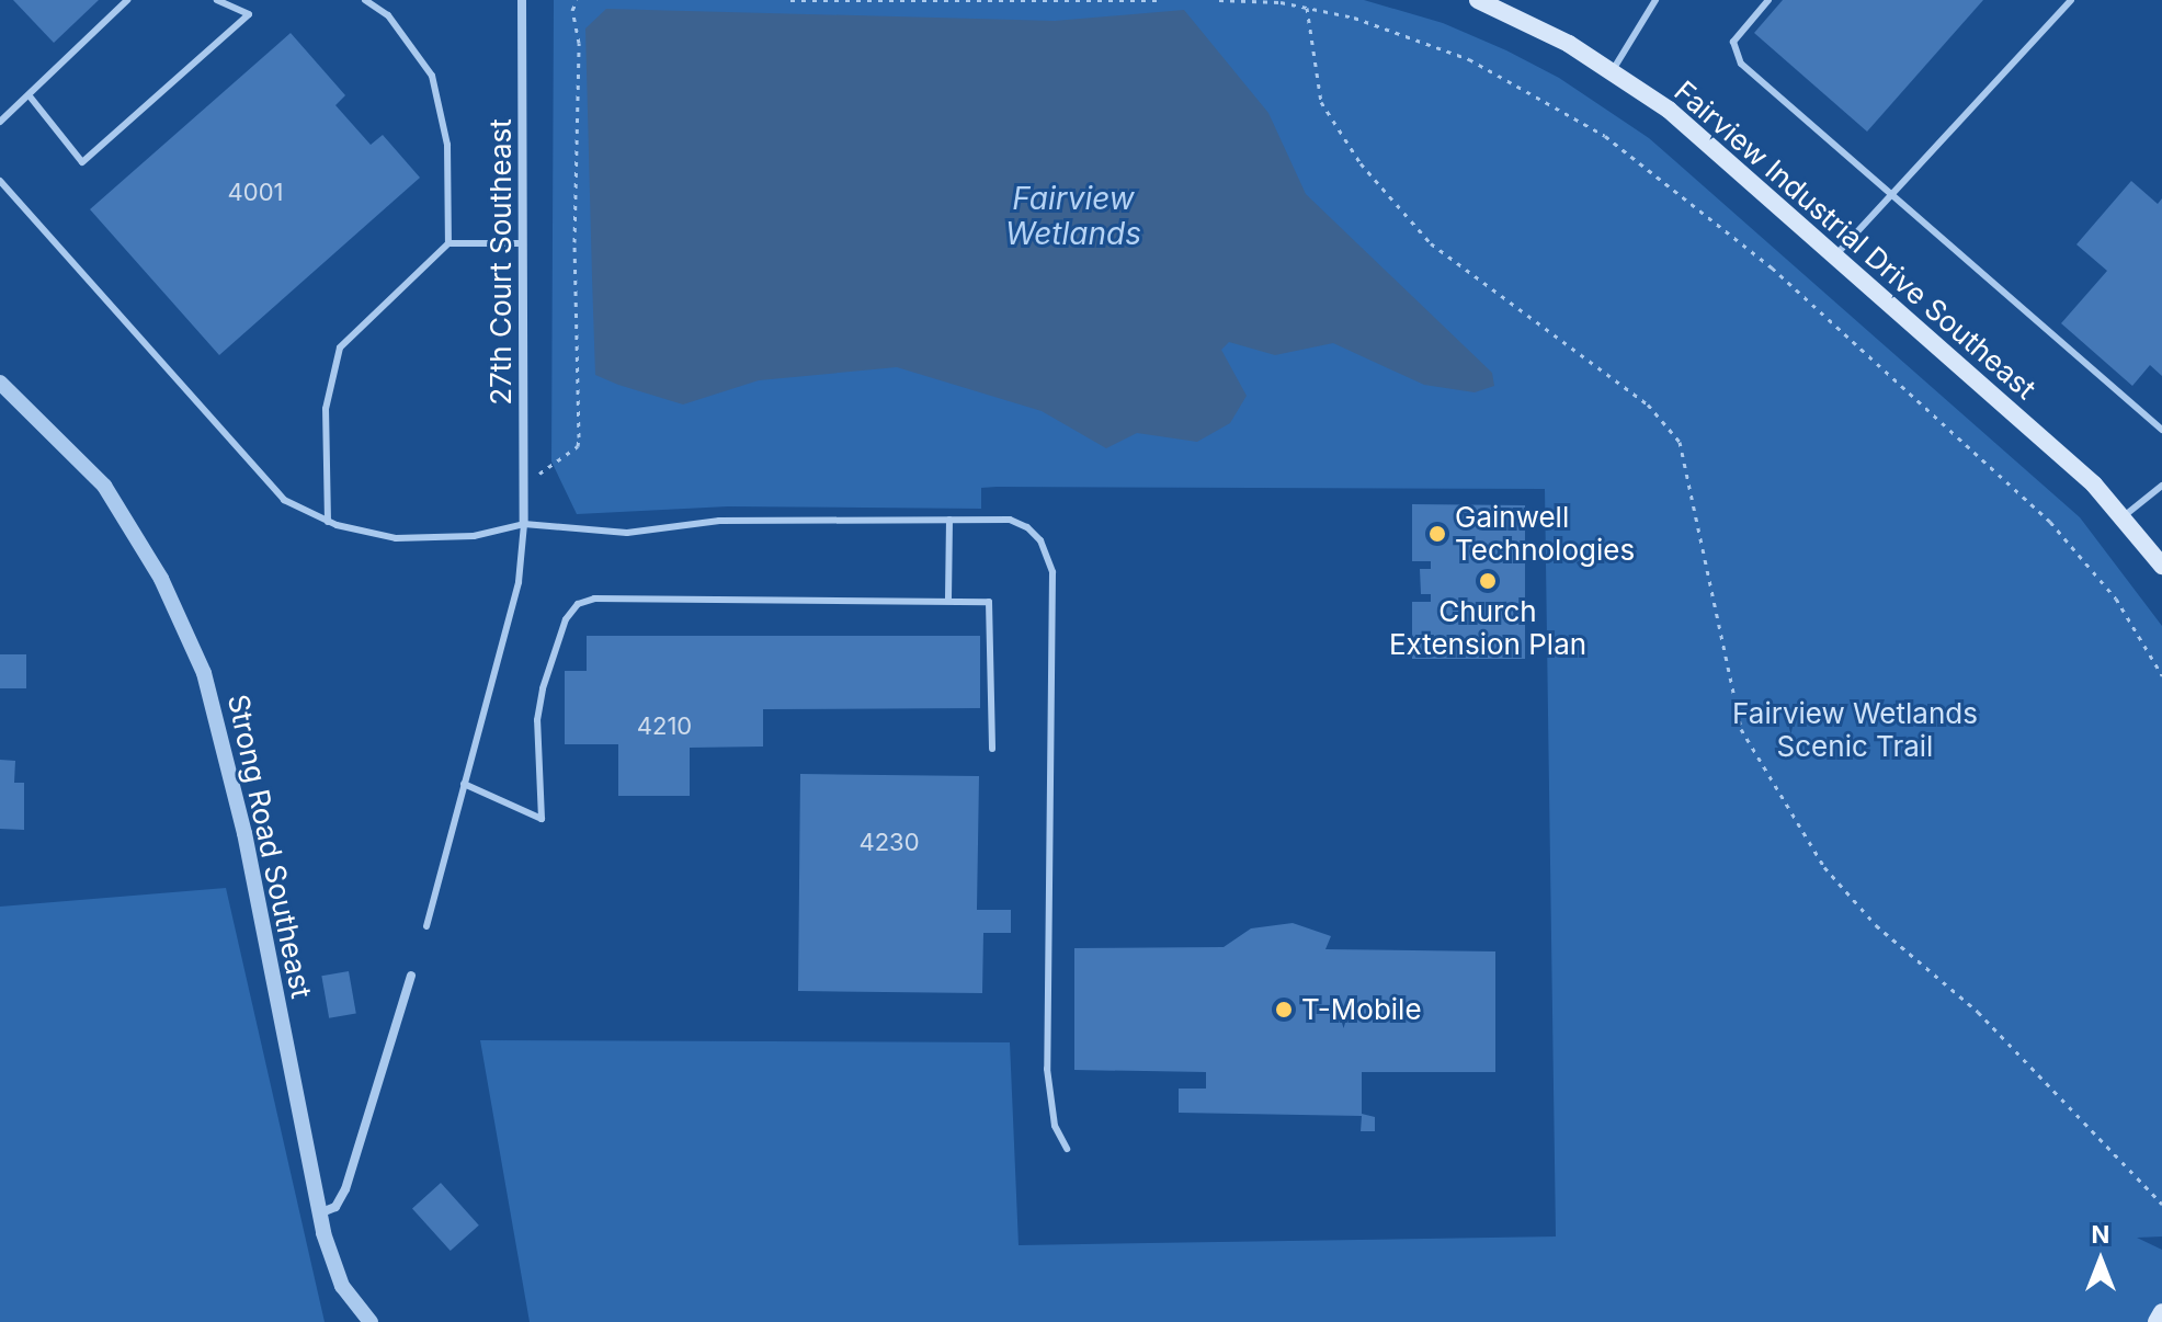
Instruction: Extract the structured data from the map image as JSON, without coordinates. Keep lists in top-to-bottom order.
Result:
{
  "streets": {
    "main road": ["Fairview Industrial Drive Southeast"],
    "street": ["27th Court Southeast", "Strong Road Southeast"]
  },
  "water": ["Fairview Wetlands"],
  "parks": ["Fairview Wetlands Scenic Trail"],
  "places": ["Gainwell Technologies", "Church Extension Plan", "T-Mobile"],
  "house_numbers": ["4001", "4210", "4230"],
  "north": "top"
}
